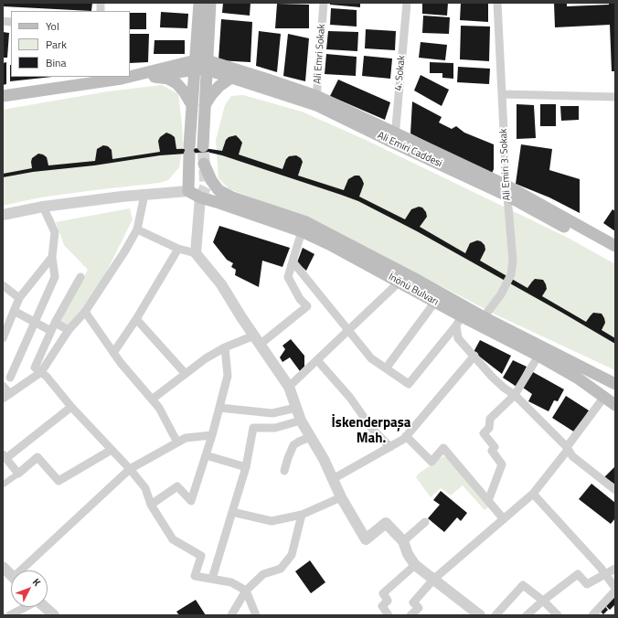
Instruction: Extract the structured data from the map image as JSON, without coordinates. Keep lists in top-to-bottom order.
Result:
{
  "streets": {
    "main road": ["Ali Emiri Caddesi", "İnönü Bulvarı"],
    "street": ["Ali Emri Sokak", "4. Sokak", "Ali Emiri 3. Sokak"]
  },
  "crossings": [
    ["Ali Emri Sokak", "Ali Emiri Caddesi"],
    ["4. Sokak", "Ali Emiri Caddesi"],
    ["Ali Emiri Caddesi", "Ali Emiri 3. Sokak"]
  ],
  "districts": ["İskenderpaşa Mah."],
  "legend": ["Yol", "Park", "Bina"],
  "north": "top right"
}
